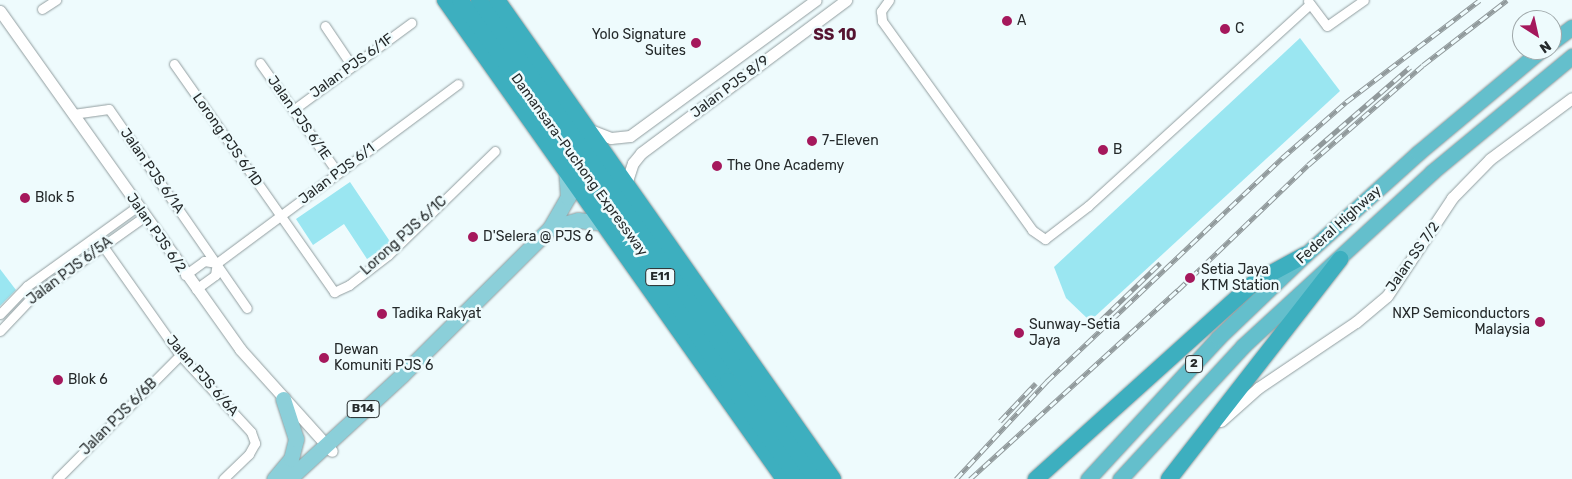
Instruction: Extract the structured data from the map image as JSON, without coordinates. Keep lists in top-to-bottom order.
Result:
{
  "streets": {
    "highway": [
      "Damansara–Puchong Expressway",
      "Federal Highway",
      "E11",
      "2"
    ],
    "main road": ["B14"],
    "street": [
      "Jalan PJS 6/1F",
      "Jalan PJS 8/9",
      "Jalan PJS 6/1E",
      "Lorong PJS 6/1D",
      "Jalan PJS 6/1A",
      "Jalan PJS 6/1",
      "Jalan PJS 6/2",
      "Lorong PJS 6/1C",
      "Jalan SS 7/2",
      "Jalan PJS 6/5A",
      "Jalan PJS 6/6A",
      "Jalan PJS 6/6B"
    ]
  },
  "crossings": [
    ["Jalan PJS 6/1F", "Jalan PJS 6/1E"],
    ["Jalan PJS 6/1E", "Jalan PJS 6/1"],
    ["Lorong PJS 6/1D", "Jalan PJS 6/1"],
    ["Lorong PJS 6/1D", "Lorong PJS 6/1C"],
    ["Jalan PJS 6/1A", "Jalan PJS 6/1"],
    ["Jalan PJS 6/1A", "Jalan PJS 6/2"],
    ["Jalan PJS 6/1", "Jalan PJS 6/2"],
    ["Jalan PJS 6/1", "Lorong PJS 6/1C"],
    ["Jalan PJS 6/2", "Jalan PJS 6/5A"],
    ["Jalan PJS 6/2", "B14"],
    ["Jalan PJS 6/5A", "Jalan PJS 6/6A"],
    ["Jalan PJS 6/6A", "Jalan PJS 6/6B"]
  ],
  "districts": ["SS 10"],
  "places": [
    "A",
    "C",
    "Yolo Signature Suites",
    "7-Eleven",
    "B",
    "The One Academy",
    "Blok 5",
    "D'Selera @ PJS 6",
    "Setia Jaya KTM Station",
    "Tadika Rakyat",
    "NXP Semiconductors Malaysia",
    "Sunway-Setia Jaya",
    "Dewan Komuniti PJS 6",
    "Blok 6"
  ],
  "north": "bottom right"
}
